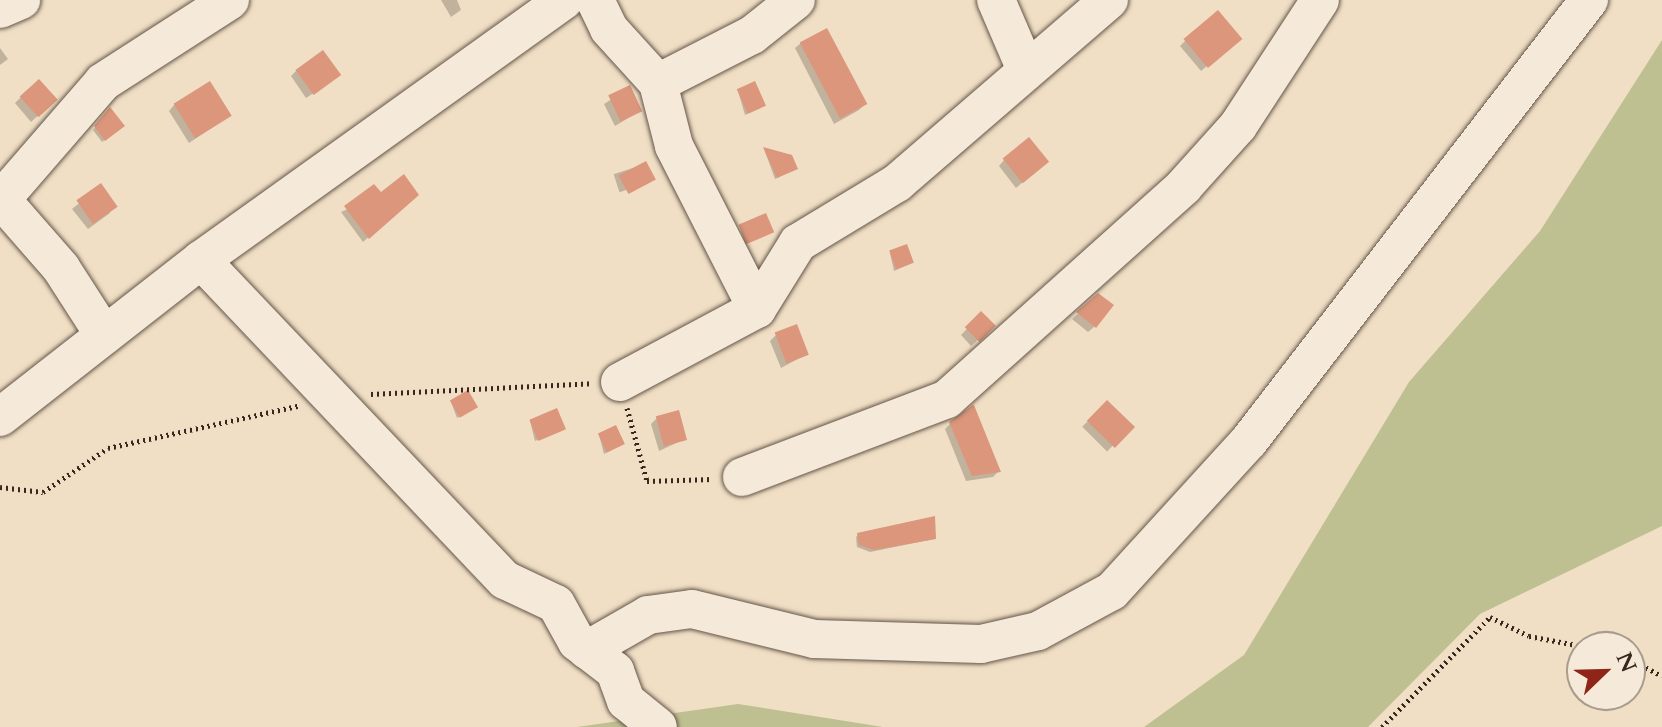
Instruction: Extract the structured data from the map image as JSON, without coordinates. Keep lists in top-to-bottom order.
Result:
{
  "north": "top right"
}
